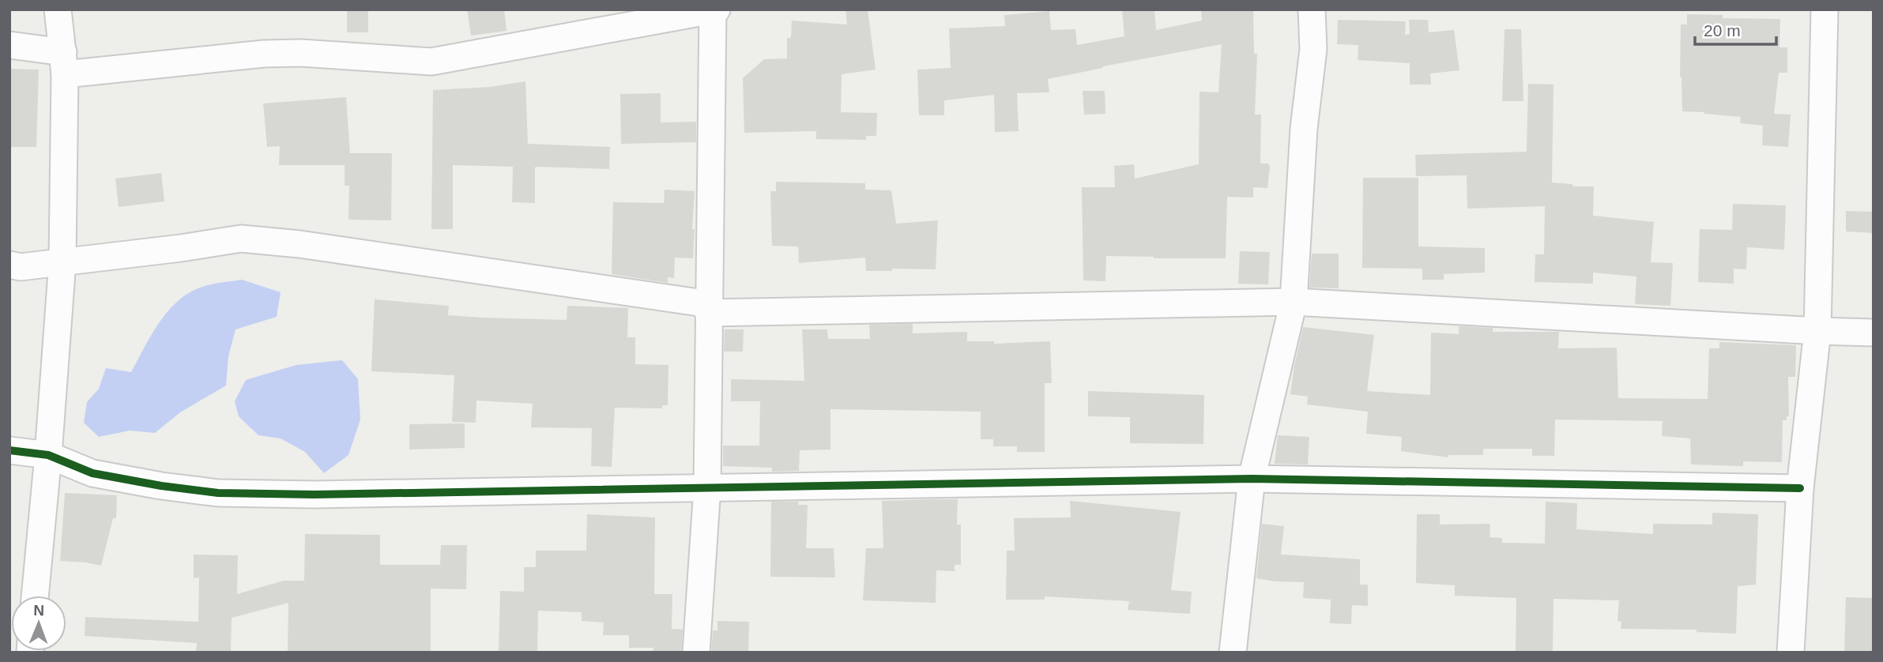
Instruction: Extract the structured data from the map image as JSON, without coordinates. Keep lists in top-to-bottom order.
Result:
{
  "scale_bar": "20 m",
  "north": "top"
}
